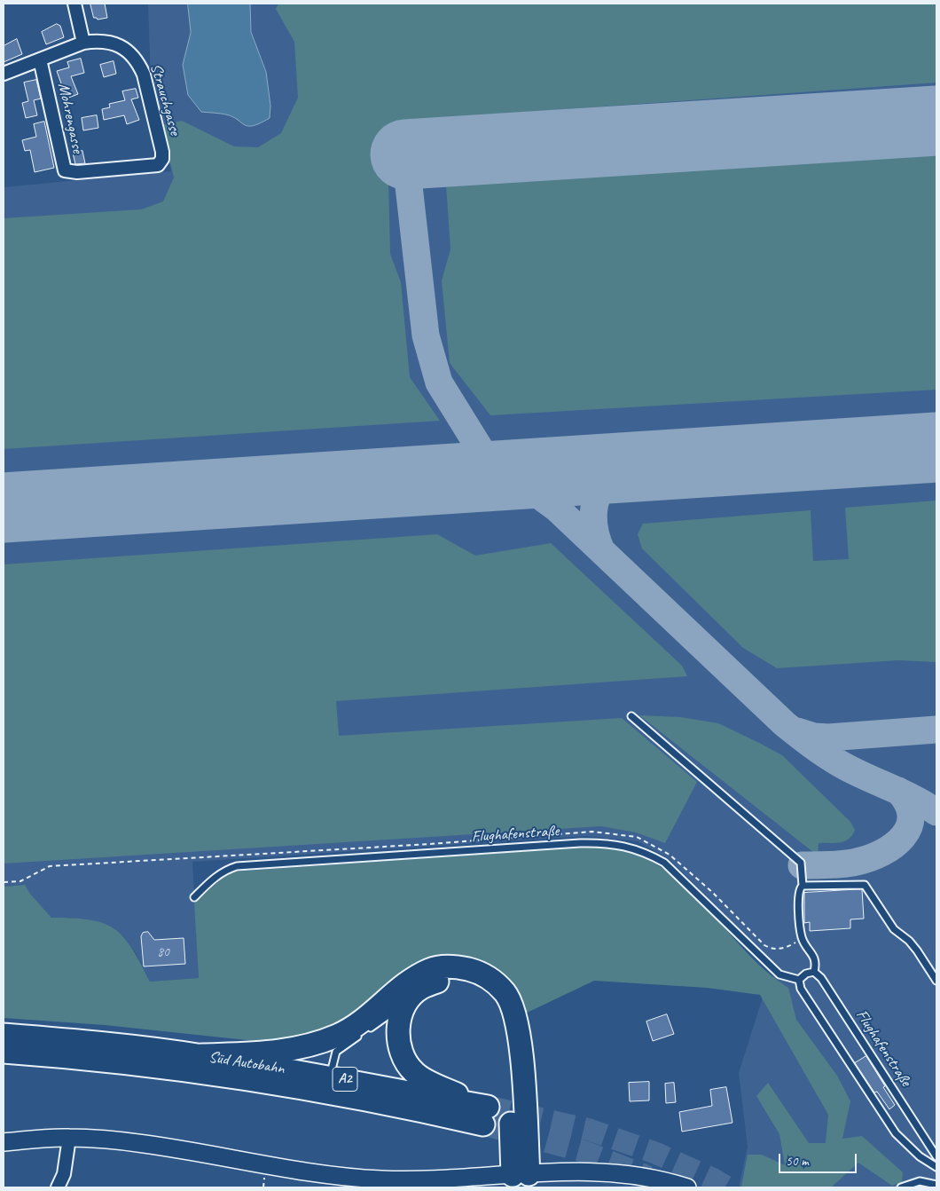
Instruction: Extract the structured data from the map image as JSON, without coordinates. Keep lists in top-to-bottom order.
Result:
{
  "streets": {
    "highway": ["Süd Autobahn", "A2"],
    "street": ["Strauchgasse", "Mohrengasse"],
    "lane": ["Flughafenstraße"]
  },
  "crossings": [
    ["Strauchgasse", "Mohrengasse"]
  ],
  "house_numbers": ["80"],
  "scale_bar": "50 m"
}
